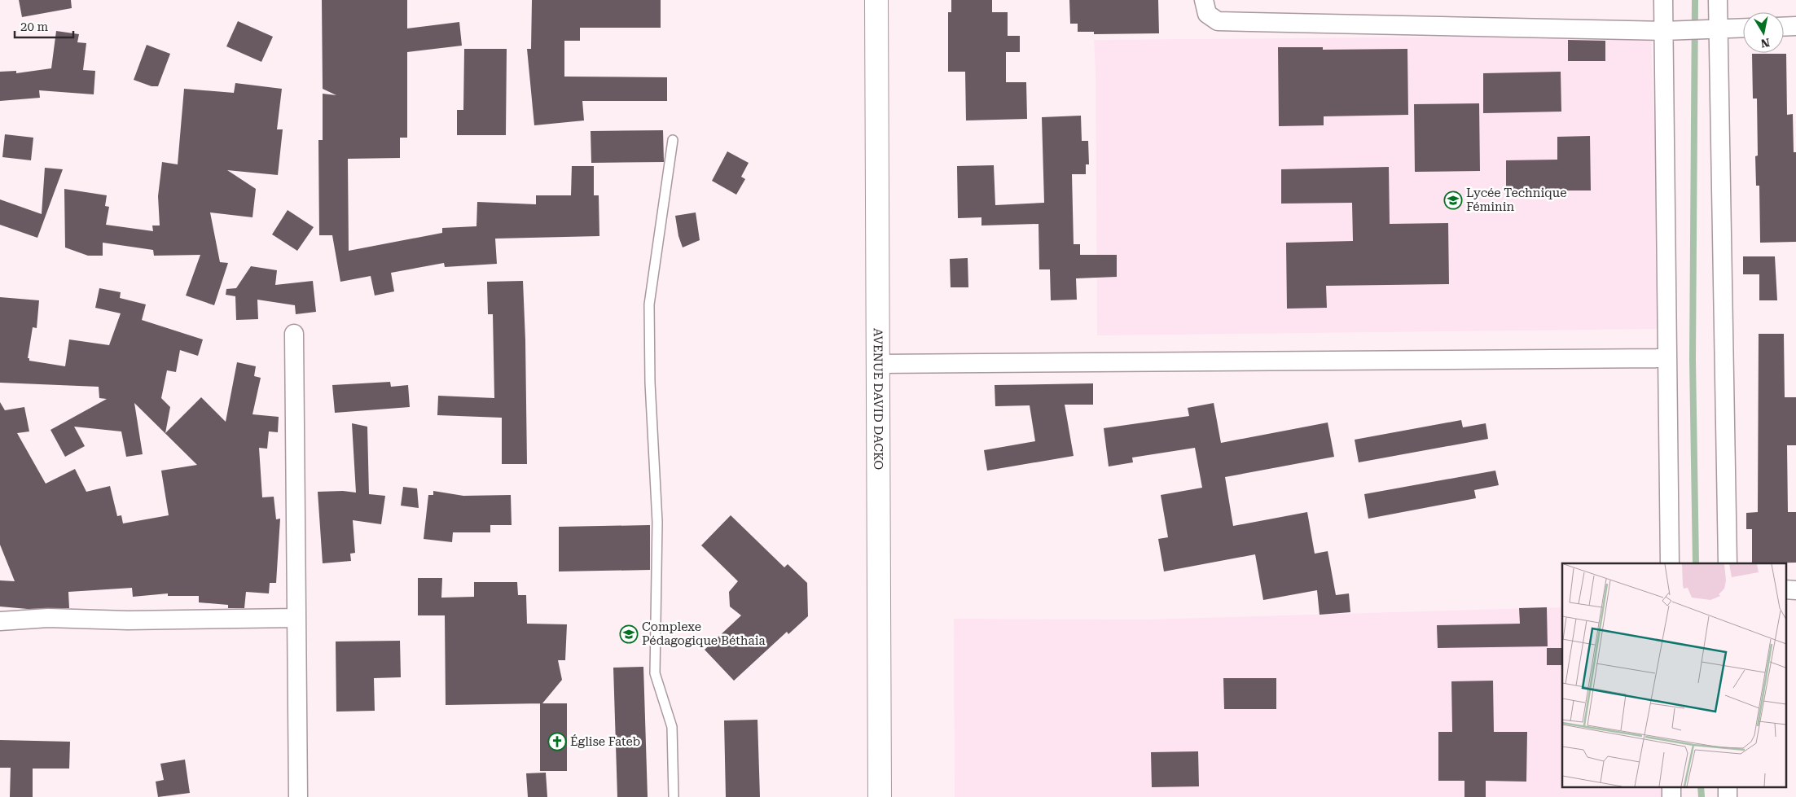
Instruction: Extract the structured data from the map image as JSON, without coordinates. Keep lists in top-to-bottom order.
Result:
{
  "streets": {
    "main road": ["AVENUE DAVID DACKO"]
  },
  "places": {
    "school or university": ["Lycée Technique Féminin", "Complexe Pédagogique Béthaia"],
    "church": ["Église Fateb"]
  },
  "scale_bar": "20 m",
  "north": "bottom"
}
